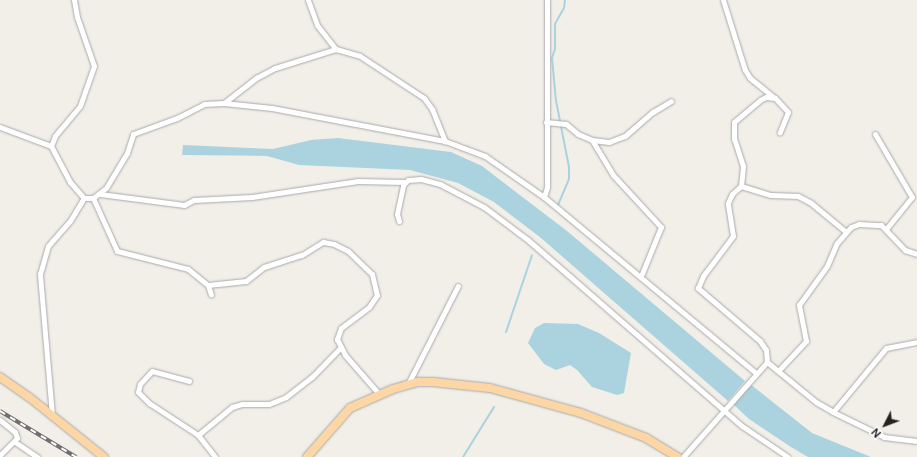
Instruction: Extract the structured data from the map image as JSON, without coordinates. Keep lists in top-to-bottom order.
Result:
{
  "north": "bottom left"
}
